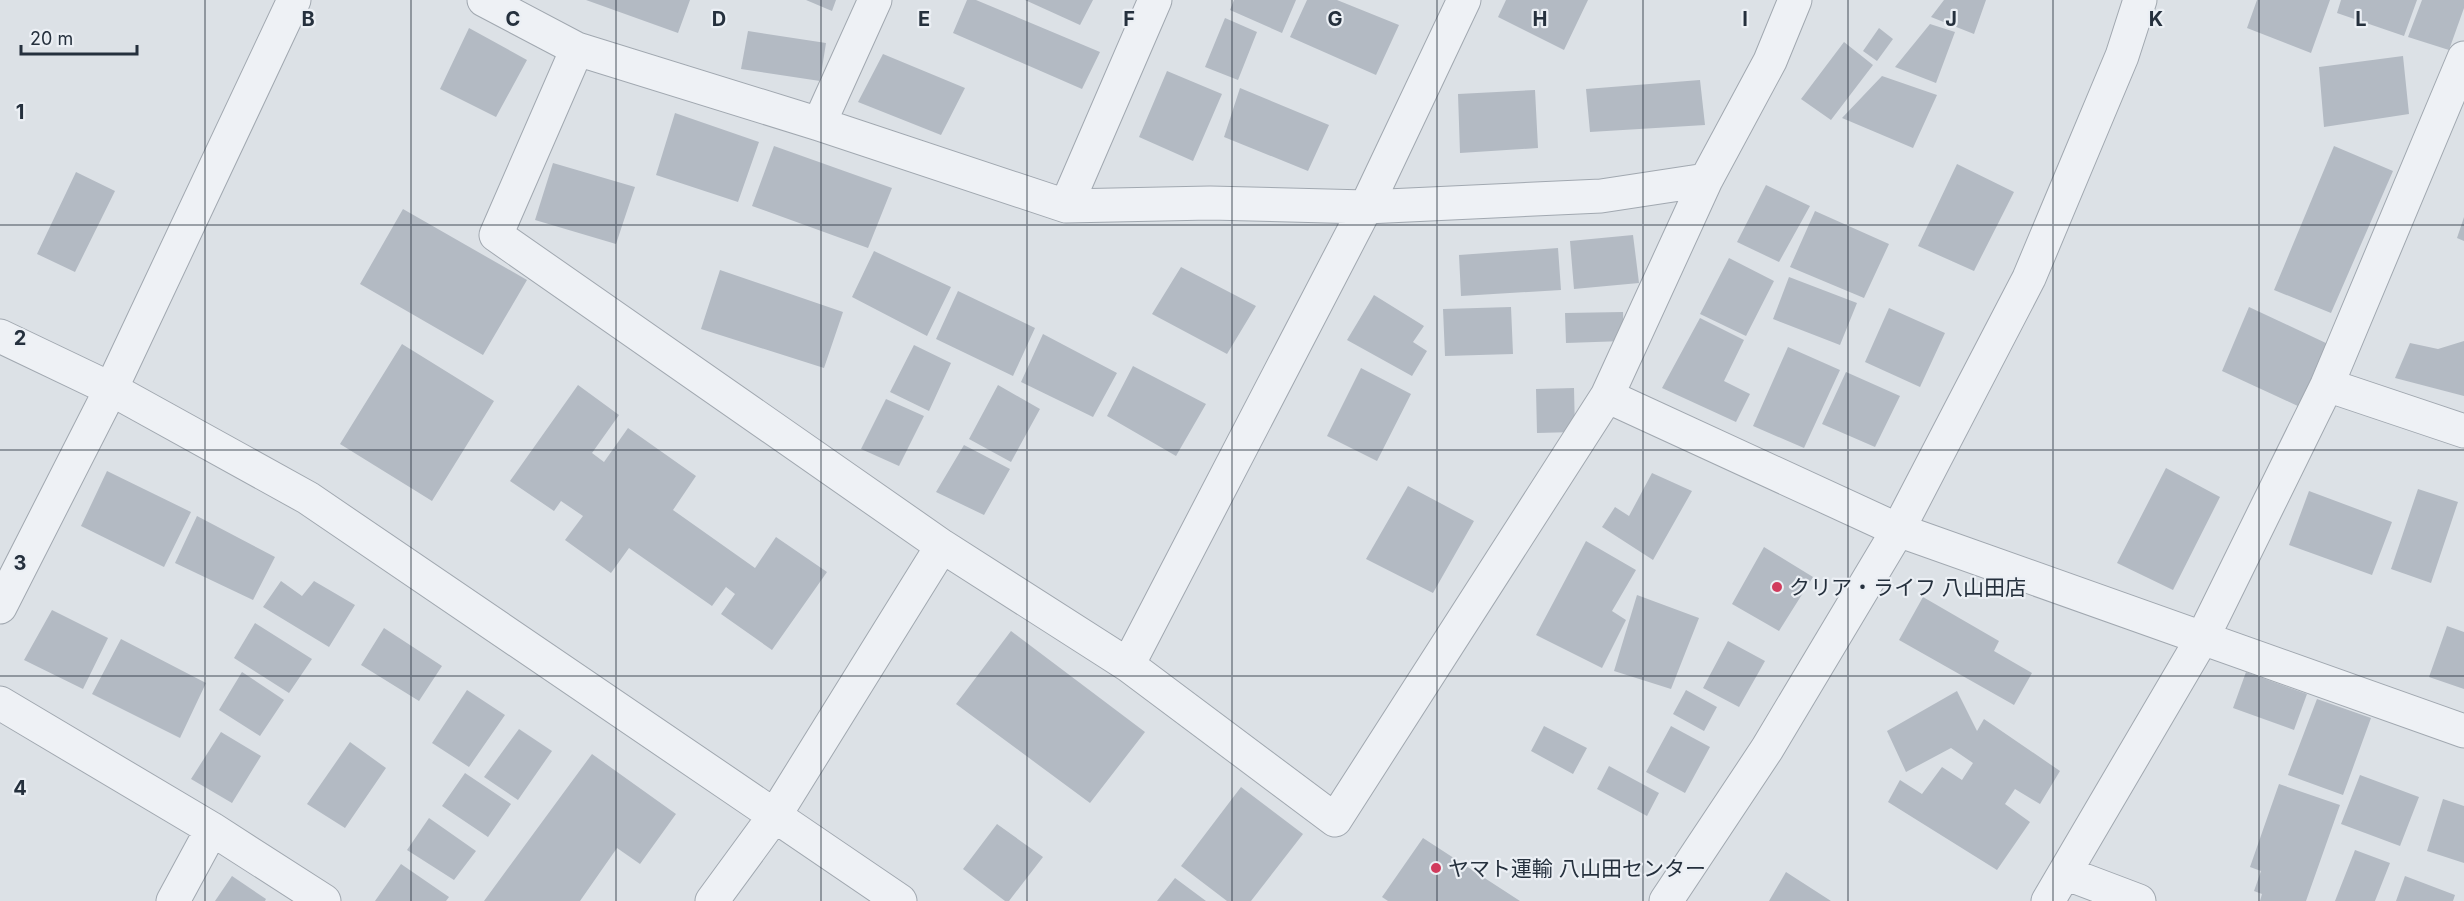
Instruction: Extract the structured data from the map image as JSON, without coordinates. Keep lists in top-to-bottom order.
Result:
{
  "places": ["クリア・ライフ 八山田店", "ヤマト運輸 八山田センター"],
  "scale_bar": "20 m",
  "grid": {
    "columns": [
      "B",
      "C",
      "D",
      "E",
      "F",
      "G",
      "H",
      "I",
      "J",
      "K",
      "L"
    ],
    "rows": [
      "1",
      "2",
      "3",
      "4"
    ]
  }
}
